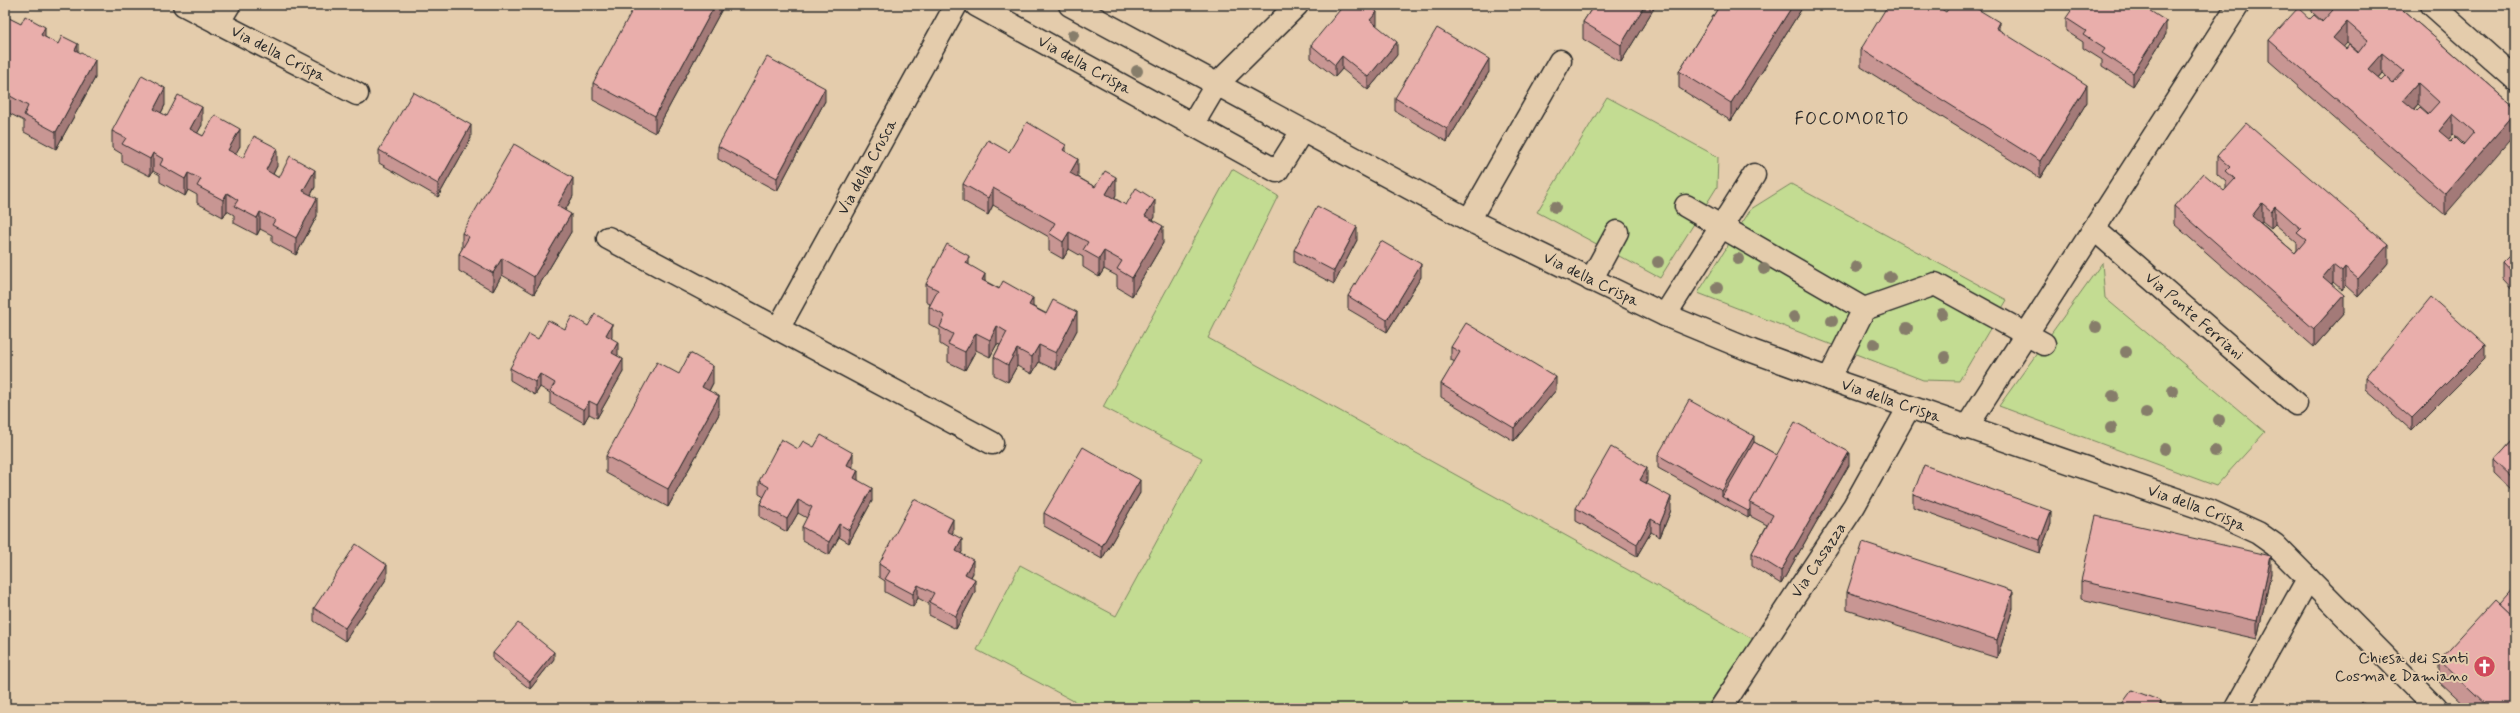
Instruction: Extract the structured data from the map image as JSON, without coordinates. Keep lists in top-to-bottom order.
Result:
{
  "streets": {
    "street": [
      "Via della Crispa",
      "Via della Crusca",
      "Via Ponte Ferriani",
      "Via Casazza"
    ]
  },
  "crossings": [
    ["Via della Crispa", "Via Casazza"]
  ],
  "districts": ["FOCOMORTO"],
  "places": {
    "church": ["Chiesa dei Santi Cosma e Damiano"]
  }
}
